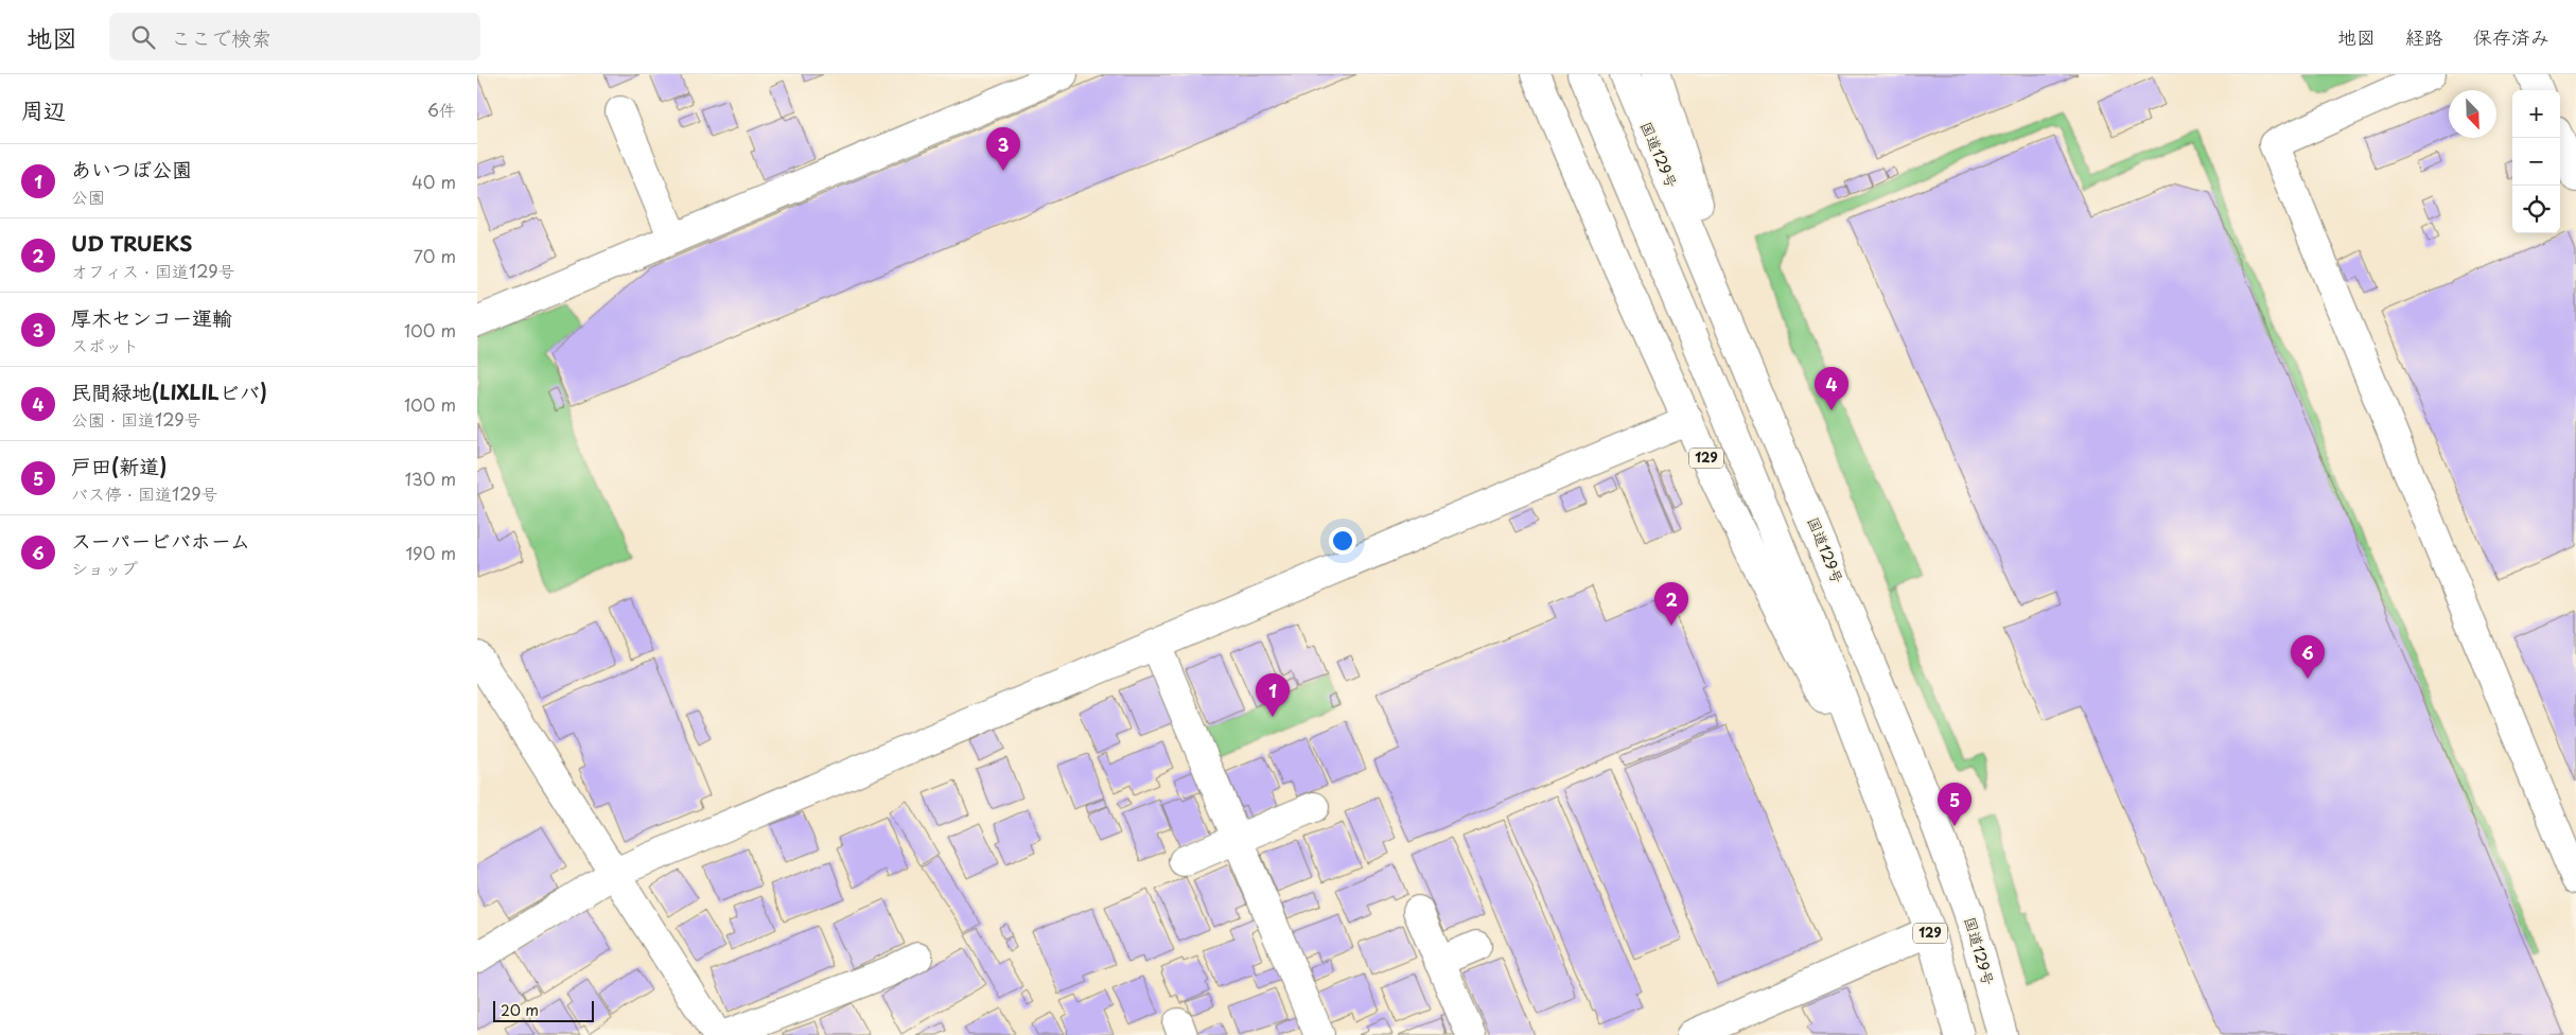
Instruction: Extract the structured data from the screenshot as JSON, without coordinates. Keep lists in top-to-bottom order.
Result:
{
  "streets": {
    "main road": ["国道129号", "129"]
  },
  "scale_bar": "20 m",
  "north": "bottom right",
  "page": {
    "header": "地図",
    "search": "ここで検索",
    "nav": ["地図", "経路", "保存済み"],
    "heading": ["周辺", "6件"],
    "map_buttons": ["+", "−"],
    "pins": [
      "3",
      "4",
      "2",
      "6",
      "1",
      "5"
    ],
    "list": [
      {
        "mark": "1",
        "name": "あいつぼ公園",
        "note": "公園",
        "value": "40 m"
      },
      {
        "mark": "2",
        "name": "UD TRUEKS",
        "note": "オフィス · 国道129号",
        "value": "70 m"
      },
      {
        "mark": "3",
        "name": "厚木センコー運輸",
        "note": "スポット",
        "value": "100 m"
      },
      {
        "mark": "4",
        "name": "民間緑地(LIXLILビバ)",
        "note": "公園 · 国道129号",
        "value": "100 m"
      },
      {
        "mark": "5",
        "name": "戸田(新道)",
        "note": "バス停 · 国道129号",
        "value": "130 m"
      },
      {
        "mark": "6",
        "name": "スーパービバホーム",
        "note": "ショップ",
        "value": "190 m"
      }
    ],
    "scale": "20 m"
  }
}
